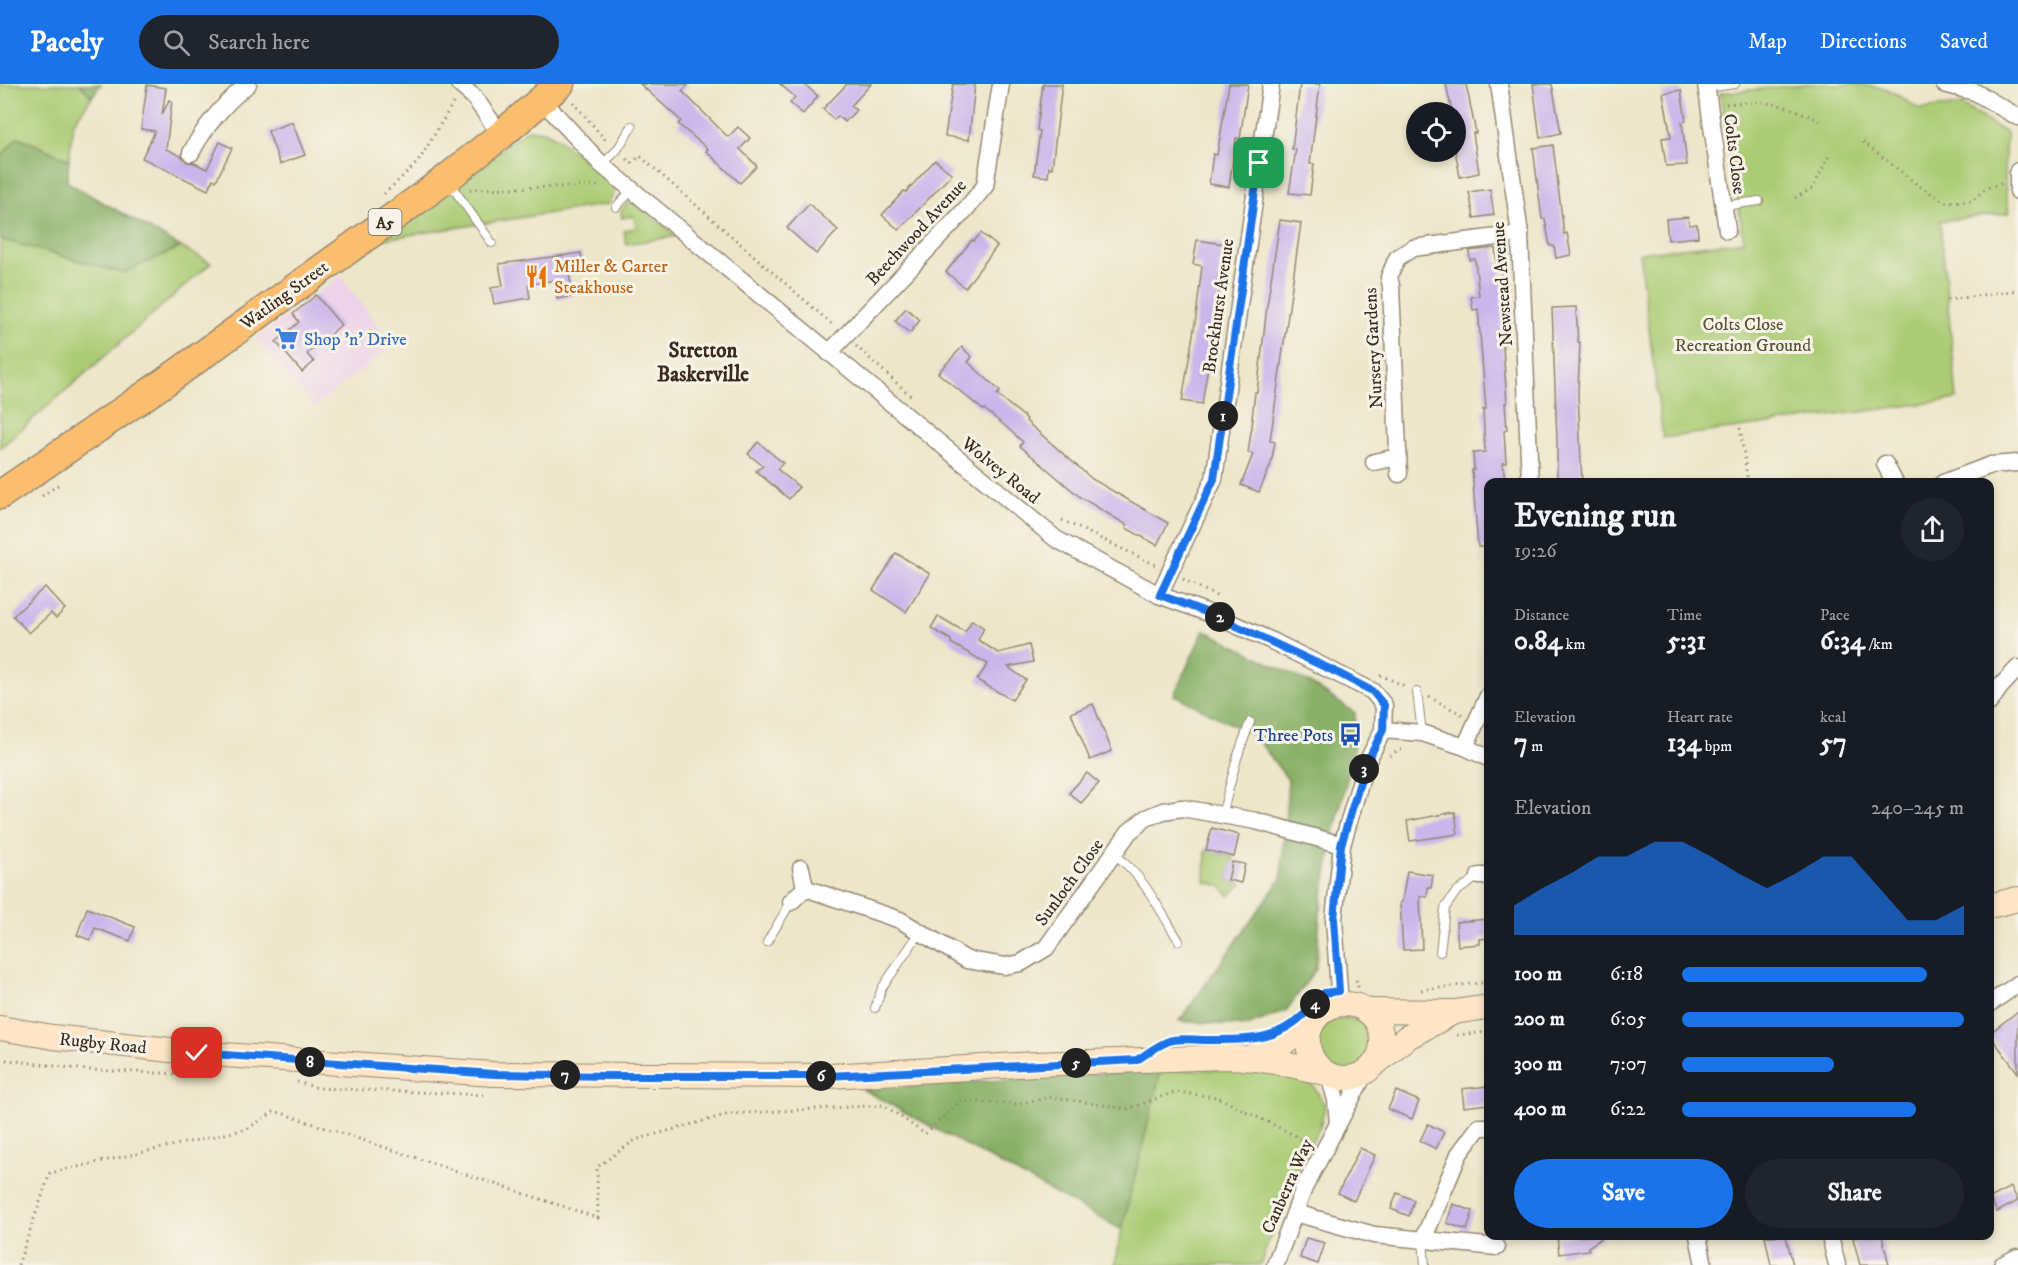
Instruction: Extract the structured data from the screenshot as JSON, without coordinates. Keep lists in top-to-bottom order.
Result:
{
  "streets": {
    "highway": ["A5", "Watling Street"],
    "main road": ["Rugby Road"],
    "street": [
      "Colts Close",
      "Beechwood Avenue",
      "Newstead Avenue",
      "Brockhurst Avenue",
      "Nursery Gardens",
      "Wolvey Road",
      "Sunloch Close",
      "Canberra Way"
    ]
  },
  "crossings": [
    ["Beechwood Avenue", "Wolvey Road"],
    ["Newstead Avenue", "Nursery Gardens"],
    ["Watling Street", "Wolvey Road"],
    ["Brockhurst Avenue", "Wolvey Road"],
    ["Rugby Road", "Canberra Way"]
  ],
  "districts": ["Stretton Baskerville"],
  "parks": ["Colts Close Recreation Ground"],
  "places": {
    "restaurant": ["Miller & Carter Steakhouse"],
    "supermarket": ["Shop 'n' Drive"],
    "bus stop": ["Three Pots"]
  },
  "page": {
    "header": "Pacely",
    "search": "Search here",
    "nav": ["Map", "Directions", "Saved"],
    "pins": [
      "1",
      "2",
      "3",
      "4",
      "8",
      "5",
      "7",
      "6"
    ],
    "heading": ["Evening run", "19:26"],
    "stats": [
      ["Distance", "0.84 km"],
      ["Time", "5:31"],
      ["Pace", "6:34 /km"],
      ["Elevation", "7 m"],
      ["Heart rate", "134 bpm"],
      ["kcal", "57"]
    ],
    "chart": ["Elevation", "240–245 m"],
    "list": [
      {
        "name": "100 m",
        "note": "6:18"
      },
      {
        "name": "200 m",
        "note": "6:05"
      },
      {
        "name": "300 m",
        "note": "7:07"
      },
      {
        "name": "400 m",
        "note": "6:22"
      }
    ],
    "buttons": ["Save", "Share"]
  }
}
